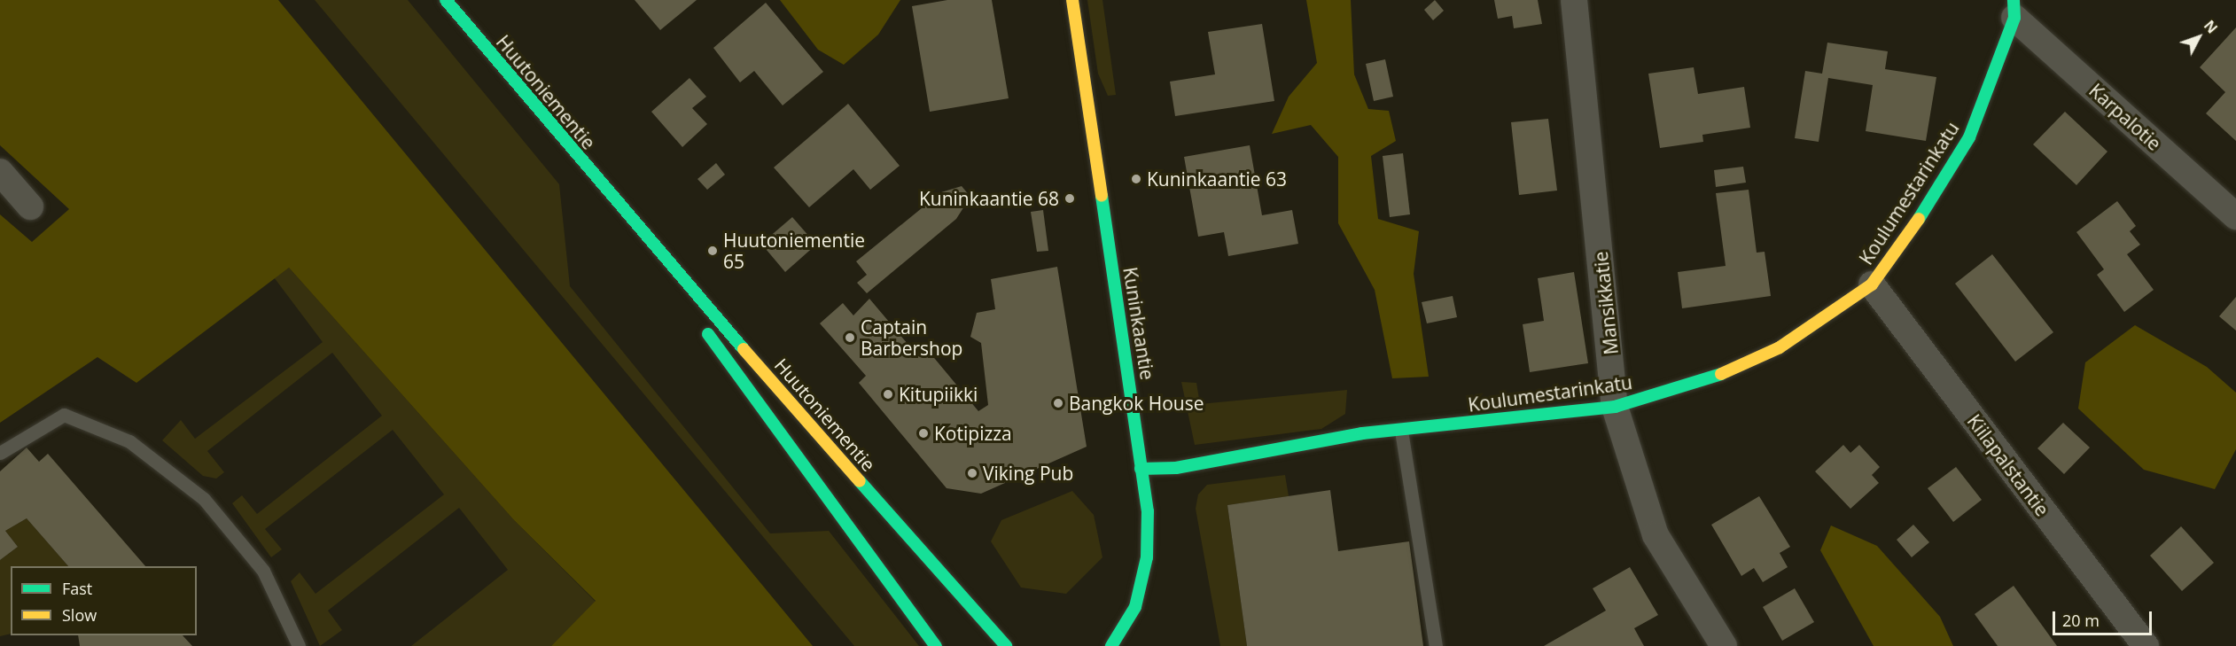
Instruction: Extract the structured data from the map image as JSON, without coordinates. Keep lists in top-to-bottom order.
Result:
{
  "streets": {
    "street": [
      "Huutoniementie",
      "Karpalotie",
      "Koulumestarinkatu",
      "Mansikkatie",
      "Kuninkaantie",
      "Kiilapalstantie"
    ]
  },
  "crossings": [
    ["Karpalotie", "Koulumestarinkatu"],
    ["Koulumestarinkatu", "Mansikkatie"],
    ["Koulumestarinkatu", "Kuninkaantie"],
    ["Koulumestarinkatu", "Kiilapalstantie"]
  ],
  "places": [
    "Kuninkaantie 63",
    "Kuninkaantie 68",
    "Huutoniementie 65",
    "Captain Barbershop",
    "Kitupiikki",
    "Bangkok House",
    "Kotipizza",
    "Viking Pub"
  ],
  "legend": ["Fast", "Slow"],
  "scale_bar": "20 m",
  "north": "top right"
}
